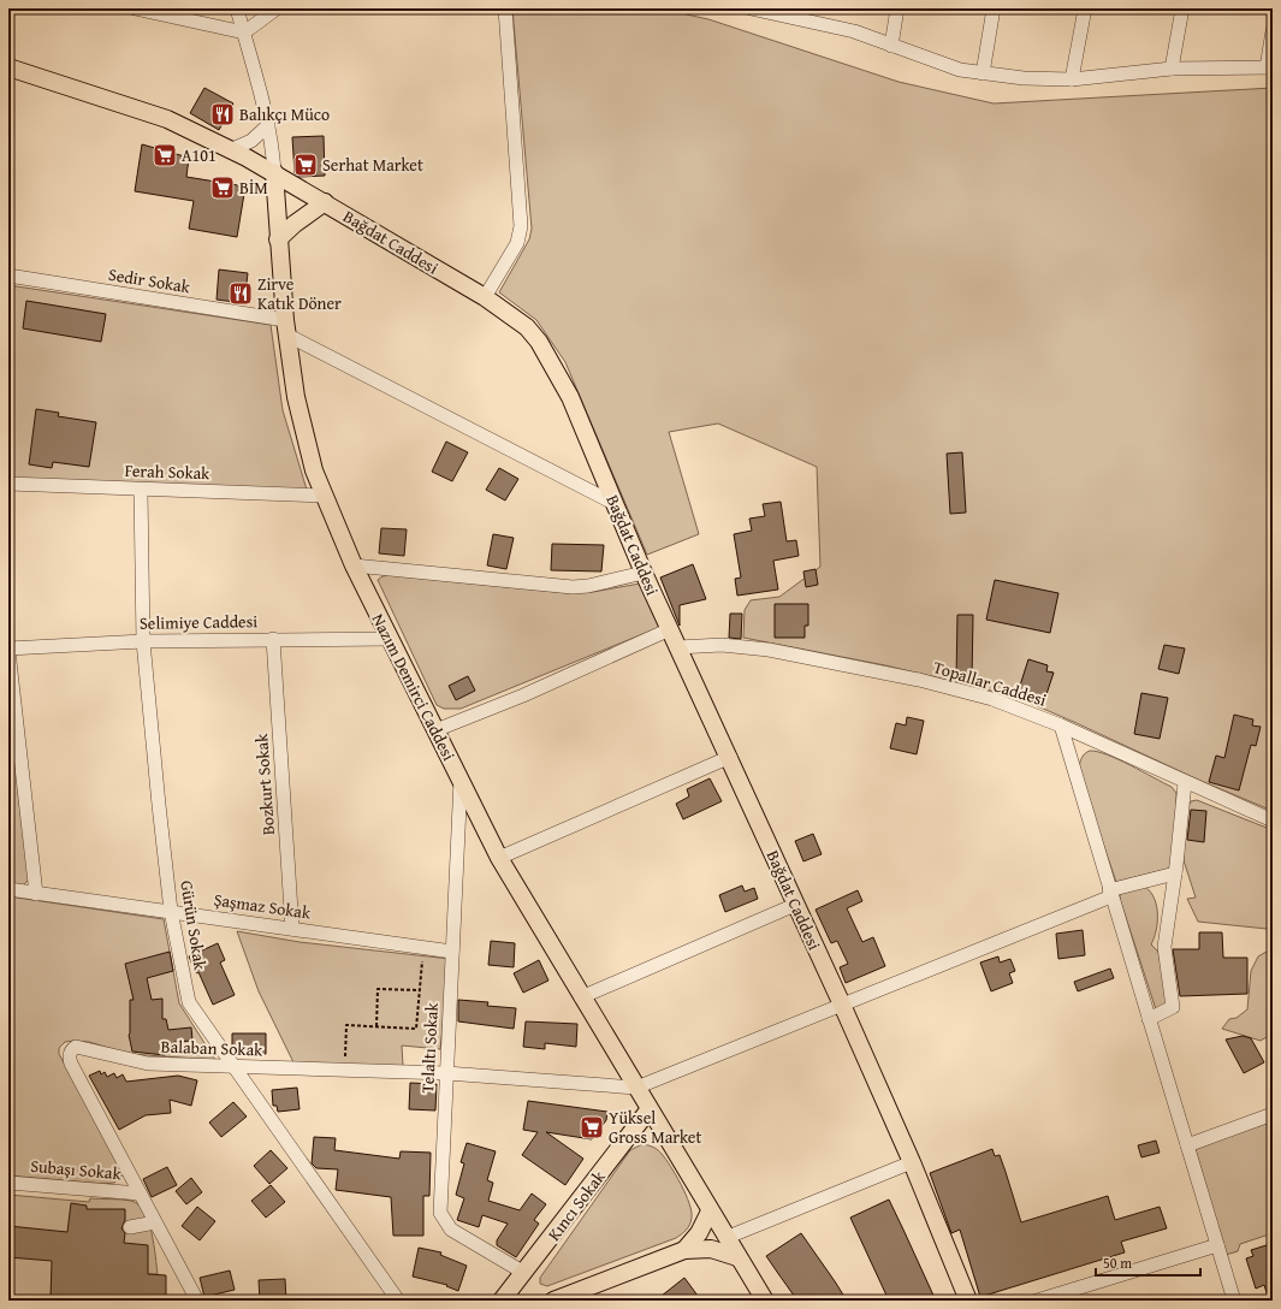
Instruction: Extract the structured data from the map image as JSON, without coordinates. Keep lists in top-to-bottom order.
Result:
{
  "streets": {
    "main road": ["Bağdat Caddesi", "Nazım Demirci Caddesi", "Kıncı Sokak"],
    "street": [
      "Sedir Sokak",
      "Ferah Sokak",
      "Selimiye Caddesi",
      "Topallar Caddesi",
      "Bozkurt Sokak",
      "Şaşmaz Sokak",
      "Gürün Sokak",
      "Balaban Sokak",
      "Telaltı Sokak",
      "Subaşı Sokak"
    ]
  },
  "crossings": [
    ["Bağdat Caddesi", "Sedir Sokak"],
    ["Bağdat Caddesi", "Topallar Caddesi"],
    ["Bağdat Caddesi", "Nazım Demirci Caddesi"],
    ["Sedir Sokak", "Nazım Demirci Caddesi"],
    ["Ferah Sokak", "Nazım Demirci Caddesi"],
    ["Ferah Sokak", "Gürün Sokak"],
    ["Selimiye Caddesi", "Nazım Demirci Caddesi"],
    ["Selimiye Caddesi", "Bozkurt Sokak"],
    ["Selimiye Caddesi", "Gürün Sokak"],
    ["Nazım Demirci Caddesi", "Balaban Sokak"],
    ["Nazım Demirci Caddesi", "Telaltı Sokak"],
    ["Nazım Demirci Caddesi", "Kıncı Sokak"],
    ["Bozkurt Sokak", "Şaşmaz Sokak"],
    ["Şaşmaz Sokak", "Gürün Sokak"],
    ["Şaşmaz Sokak", "Telaltı Sokak"],
    ["Gürün Sokak", "Balaban Sokak"],
    ["Balaban Sokak", "Telaltı Sokak"],
    ["Balaban Sokak", "Subaşı Sokak"],
    ["Telaltı Sokak", "Kıncı Sokak"]
  ],
  "places": {
    "restaurant": ["Balıkçı Müco", "Zirve Katık Döner"],
    "supermarket": [
      "A101",
      "Serhat Market",
      "BİM",
      "Yüksel Gross Market"
    ]
  },
  "scale_bar": "50 m"
}
